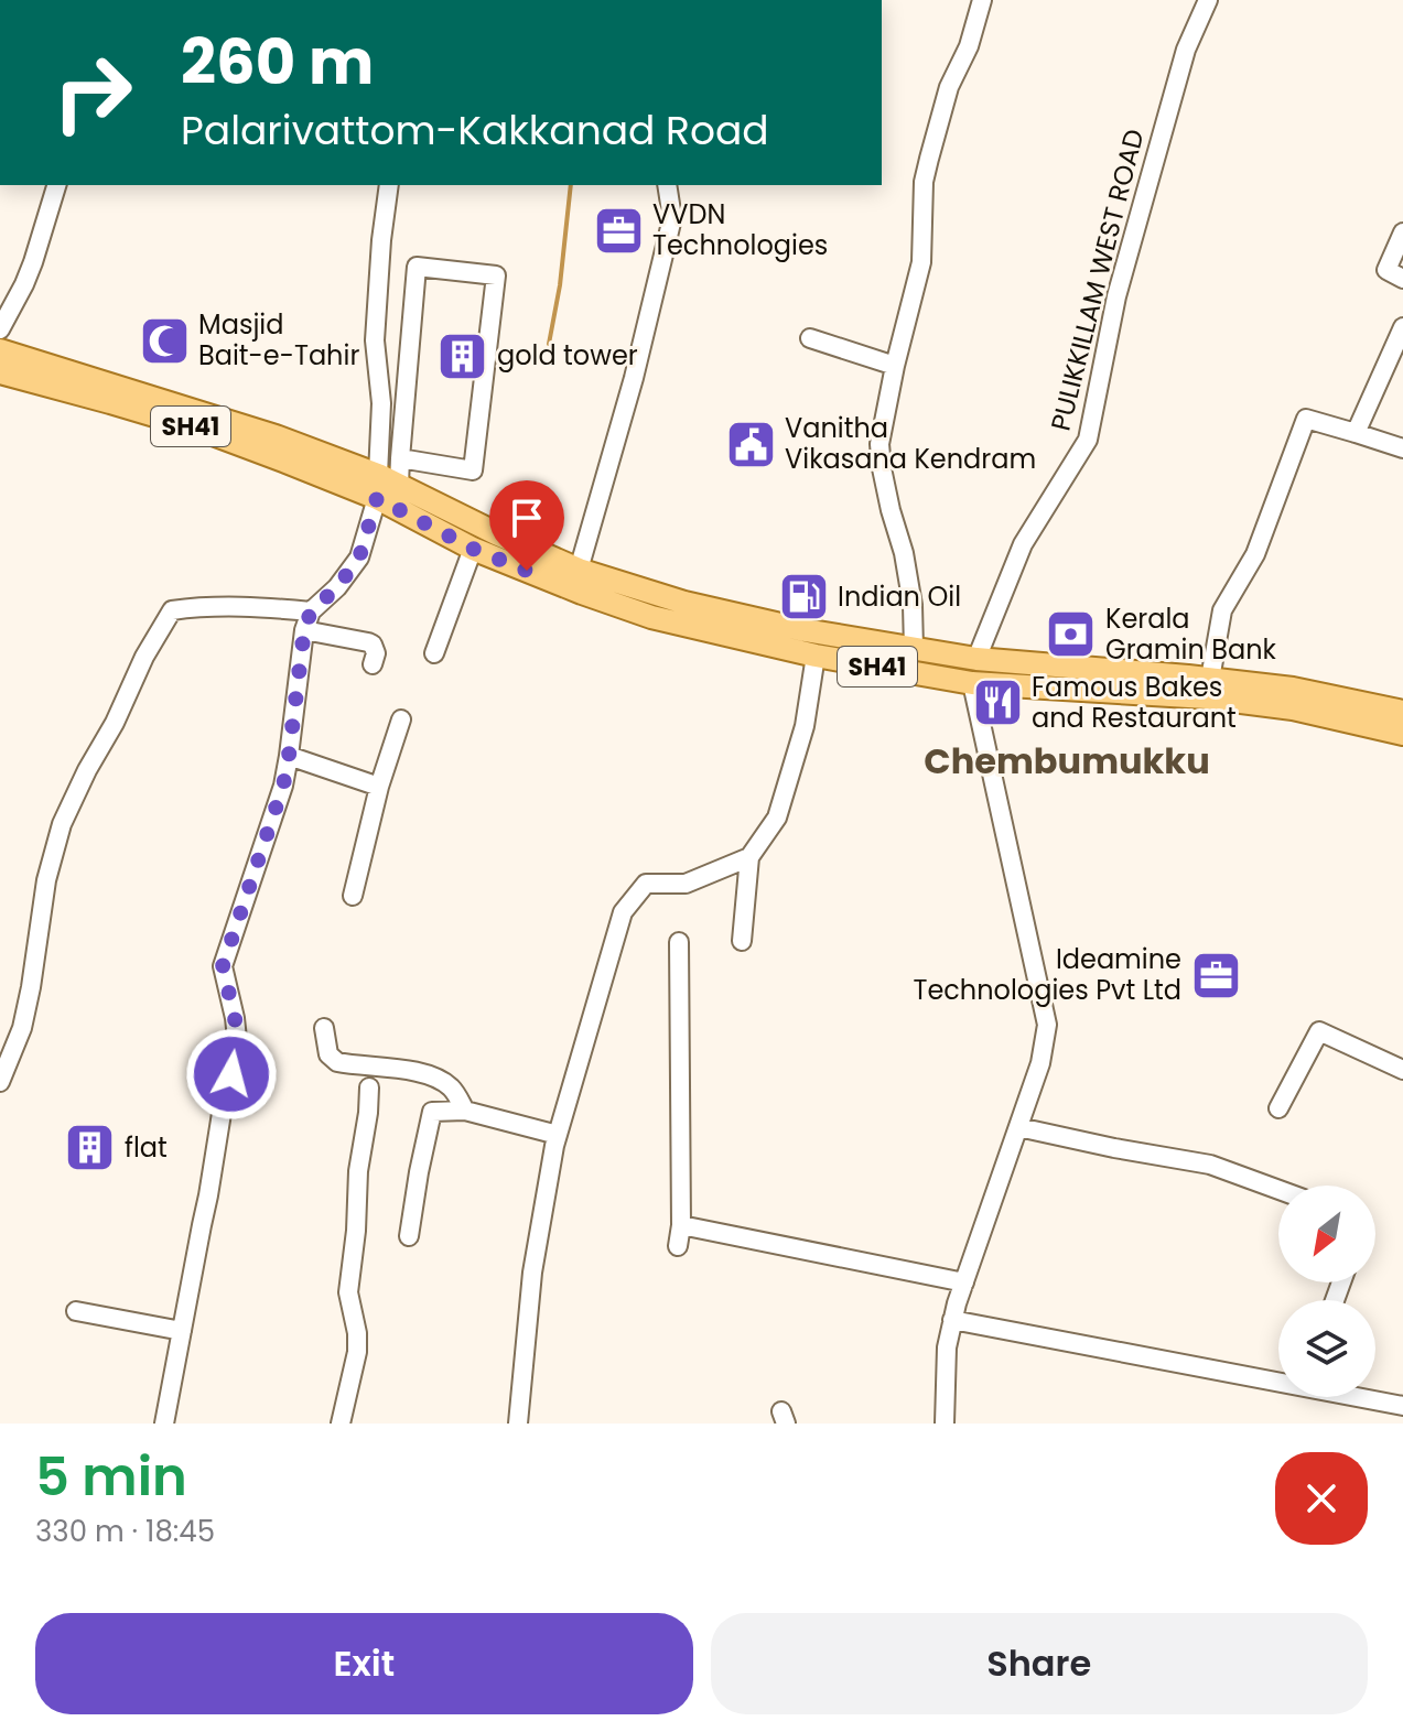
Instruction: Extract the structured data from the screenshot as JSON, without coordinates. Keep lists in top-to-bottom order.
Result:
{
  "streets": {
    "main road": ["SH41"],
    "street": ["PULIKKILLAM WEST ROAD"]
  },
  "districts": ["Chembumukku"],
  "places": {
    "office": ["VVDN Technologies", "Ideamine Technologies Pvt Ltd"],
    "mosque": ["Masjid Bait-e-Tahir"],
    "building": ["gold tower", "flat"],
    "public building": ["Vanitha Vikasana Kendram"],
    "fuel station": ["Indian Oil"],
    "bank": ["Kerala Gramin Bank"],
    "restaurant": ["Famous Bakes and Restaurant"]
  },
  "north": "bottom left",
  "page": {
    "turn": ["260 m", "Palarivattom-Kakkanad Road"],
    "heading": ["5 min", "330 m · 18:45"],
    "buttons": ["Exit", "Share"]
  }
}
